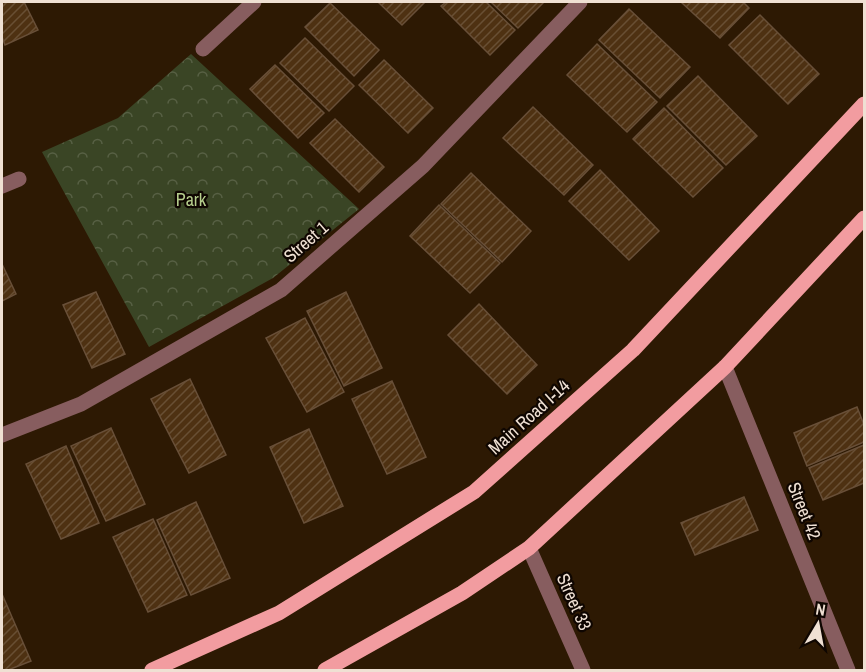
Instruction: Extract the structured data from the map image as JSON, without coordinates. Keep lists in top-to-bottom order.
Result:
{
  "streets": {
    "main road": ["Main Road I-14"],
    "street": ["Street 1", "Street 42", "Street 33"]
  },
  "parks": ["Park"],
  "north": "top"
}
